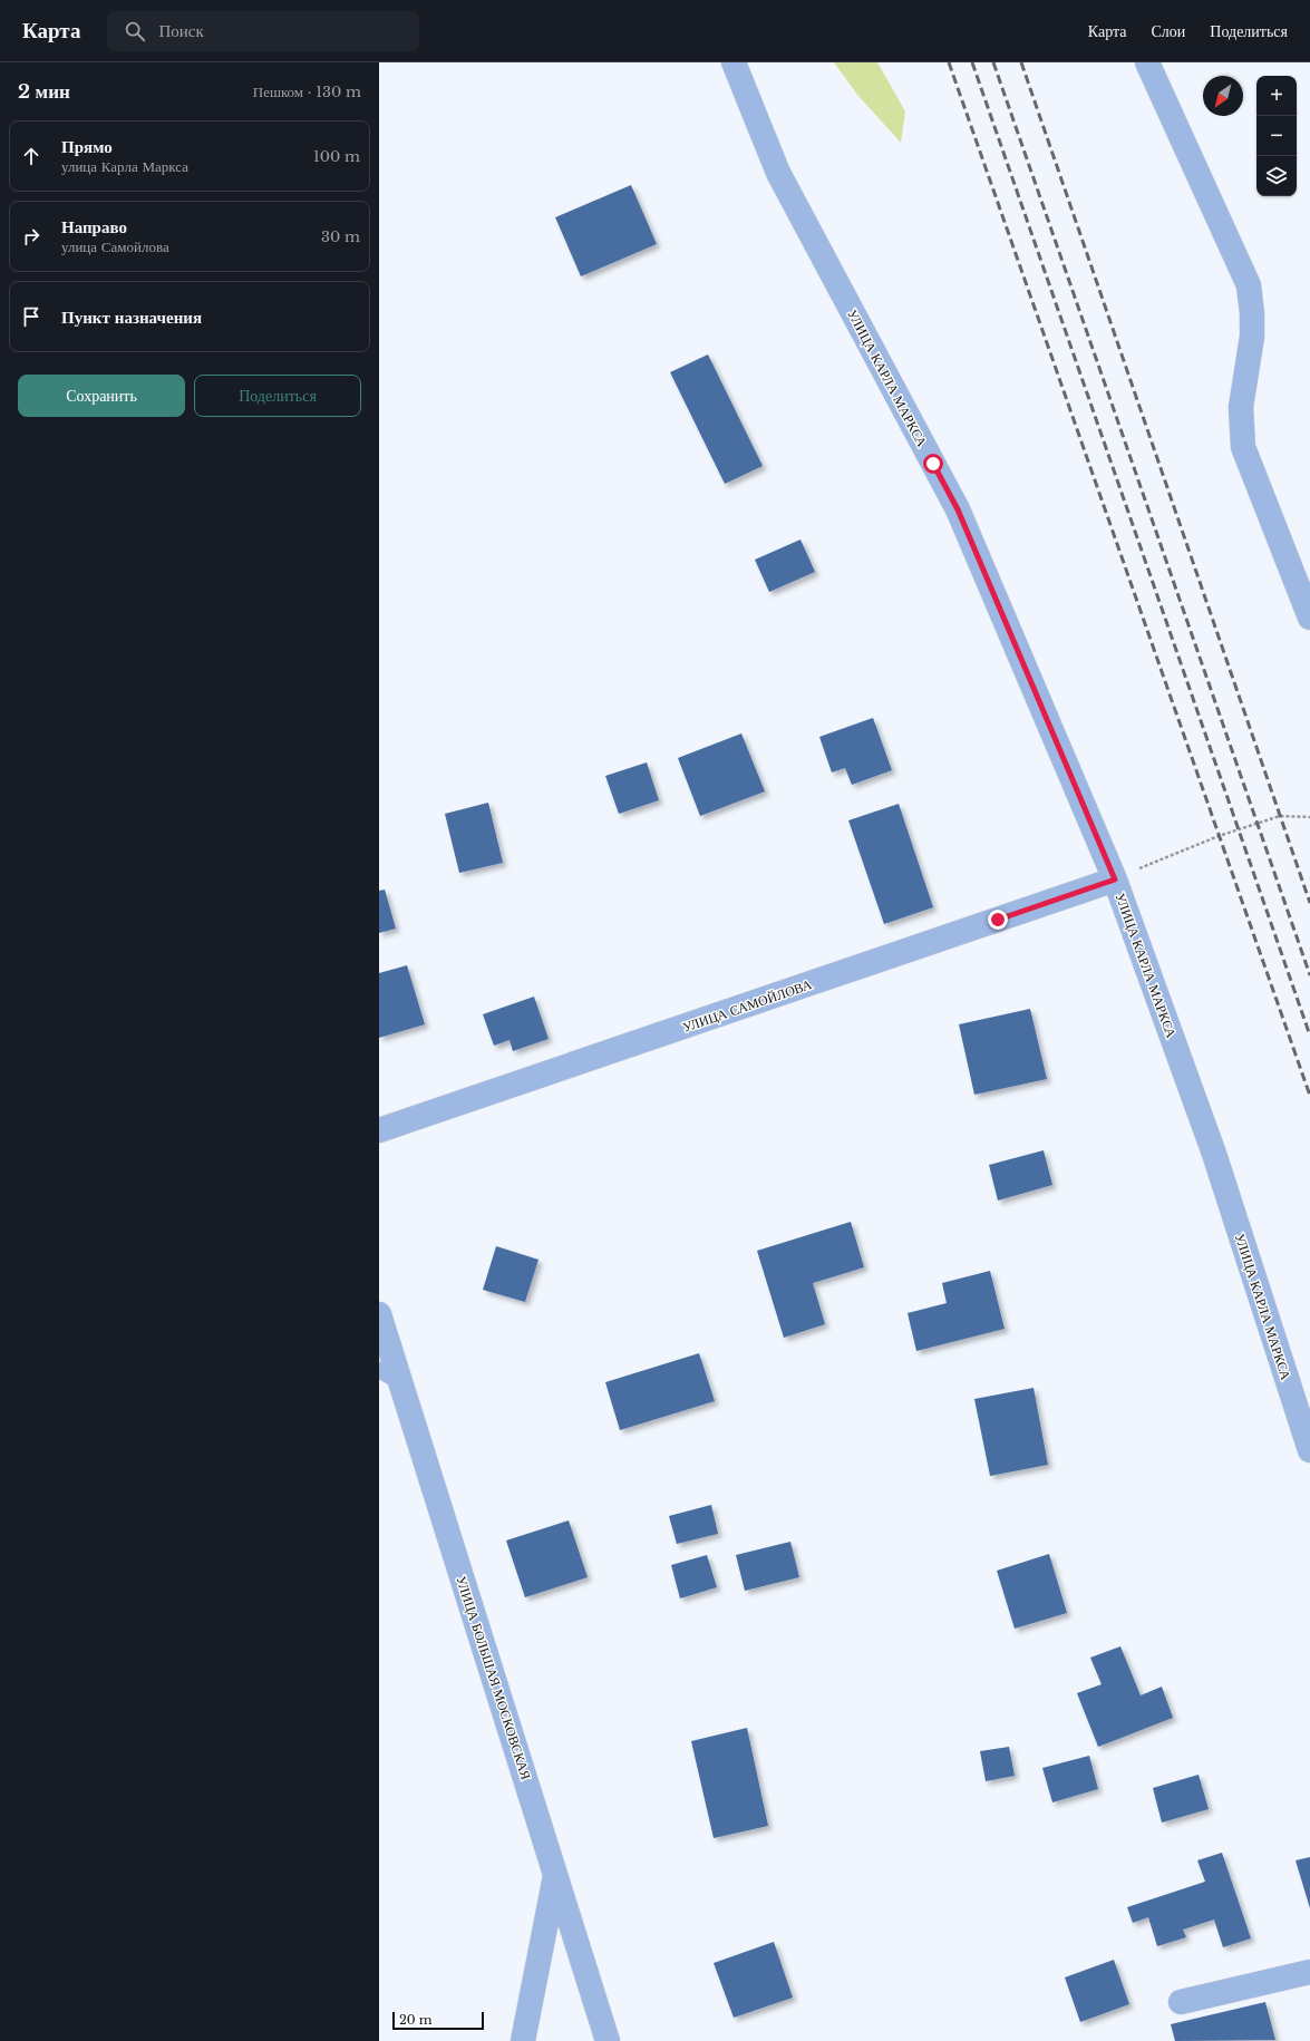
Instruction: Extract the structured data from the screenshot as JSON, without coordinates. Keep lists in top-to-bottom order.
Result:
{
  "streets": {
    "street": ["УЛИЦА КАРЛА МАРКСА", "УЛИЦА САМОЙЛОВА", "УЛИЦА БОЛЬШАЯ МОСКОВСКАЯ"]
  },
  "crossings": [
    ["УЛИЦА КАРЛА МАРКСА", "УЛИЦА САМОЙЛОВА"]
  ],
  "scale_bar": "20 m",
  "north": "bottom left",
  "page": {
    "header": "Карта",
    "search": "Поиск",
    "nav": ["Карта", "Слои", "Поделиться"],
    "heading": ["2 мин", "Пешком · 130 m"],
    "map_buttons": ["+", "−"],
    "list": [
      ["Прямо", "улица Карла Маркса", "100 m"],
      ["Направо", "улица Самойлова", "30 m"],
      "Пункт назначения"
    ],
    "buttons": ["Сохранить", "Поделиться"],
    "scale": "20 m"
  }
}
